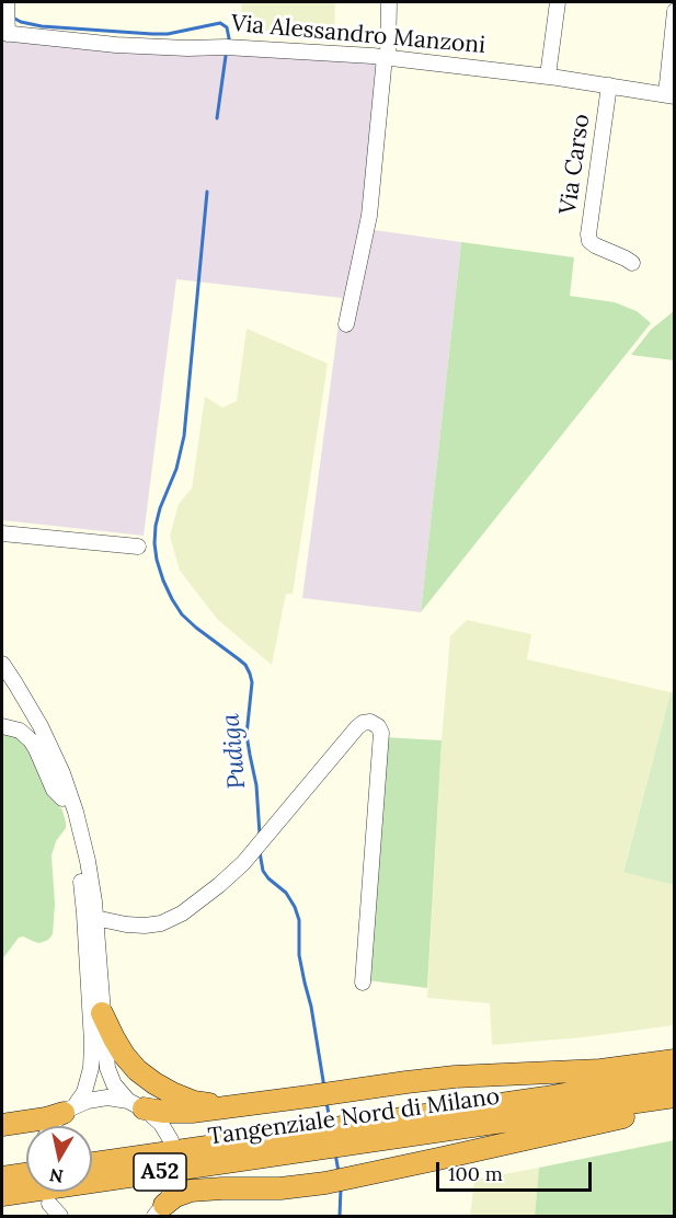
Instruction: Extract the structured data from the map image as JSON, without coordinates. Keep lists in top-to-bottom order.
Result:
{
  "streets": {
    "highway": ["Tangenziale Nord di Milano", "A52"],
    "street": ["Via Alessandro Manzoni", "Via Carso"]
  },
  "crossings": [
    ["Via Alessandro Manzoni", "Via Carso"]
  ],
  "water": ["Pudiga"],
  "scale_bar": "100 m",
  "north": "bottom"
}
